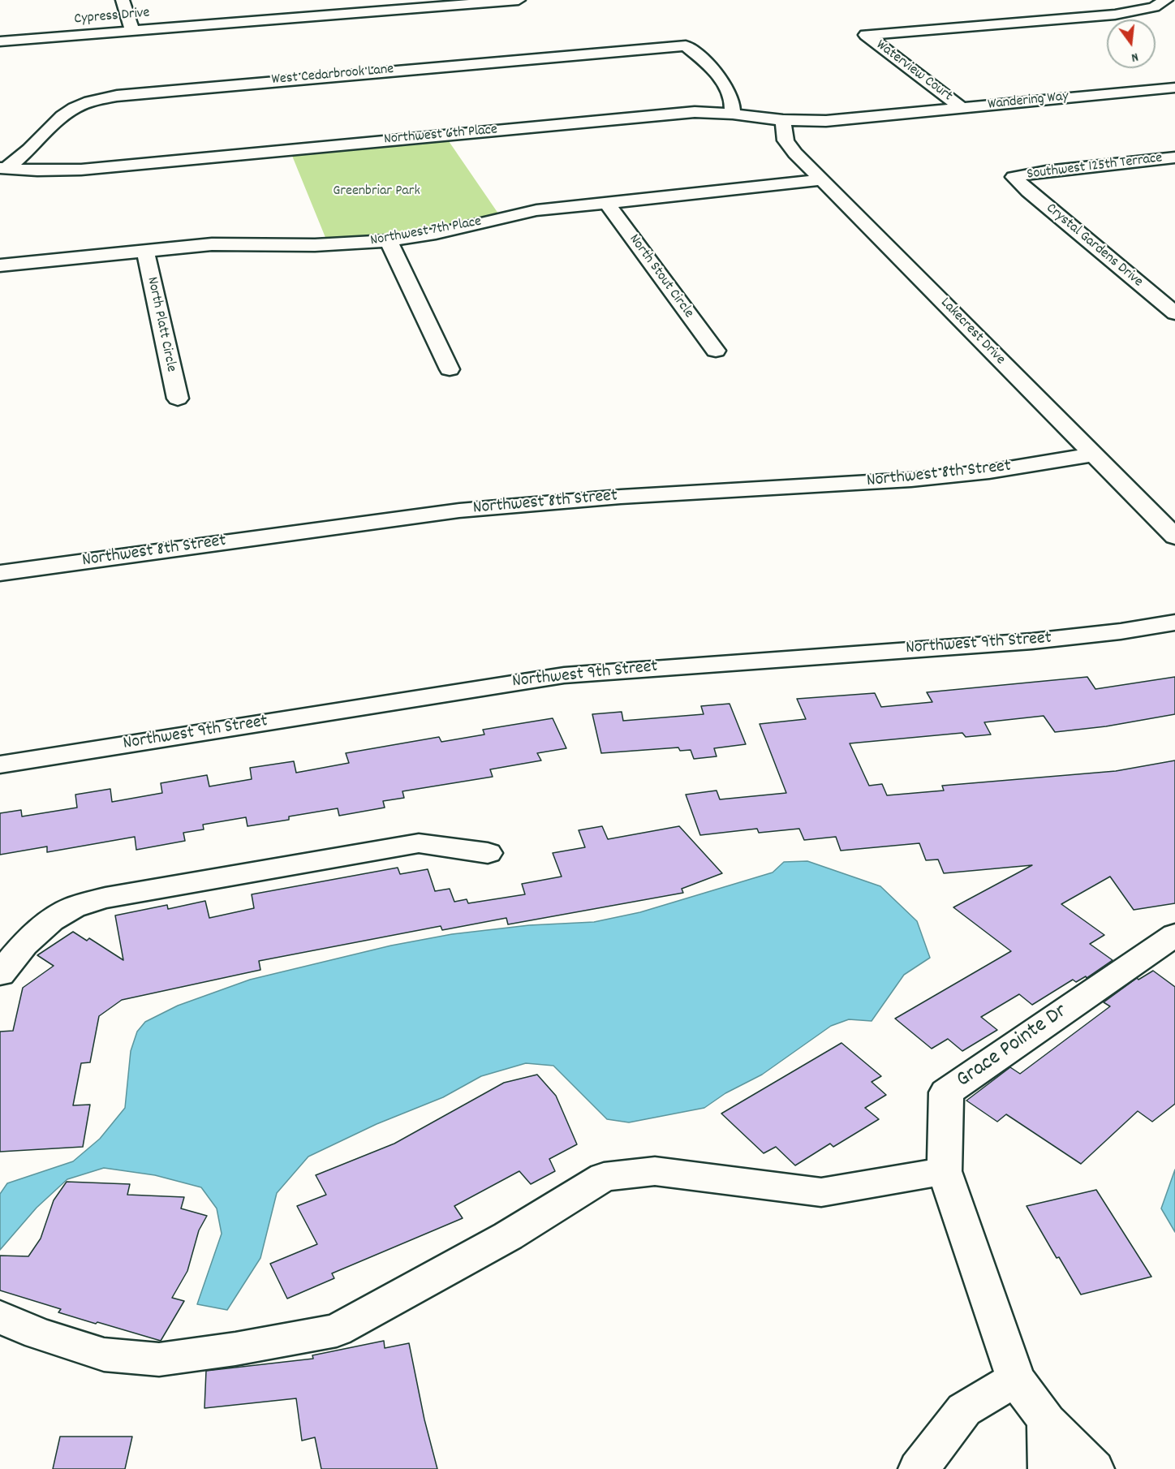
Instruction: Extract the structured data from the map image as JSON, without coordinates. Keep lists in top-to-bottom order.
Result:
{
  "streets": {
    "street": [
      "Cypress Drive",
      "Waterview Court",
      "West Cedarbrook Lane",
      "Wandering Way",
      "Northwest 6th Place",
      "Southwest 125th Terrace",
      "Northwest 7th Place",
      "Crystal Gardens Drive",
      "North Stout Circle",
      "North Platt Circle",
      "Lakecrest Drive",
      "Northwest 8th Street",
      "Northwest 9th Street",
      "Grace Pointe Dr"
    ]
  },
  "crossings": [
    ["Waterview Court", "Wandering Way"],
    ["West Cedarbrook Lane", "Northwest 6th Place"],
    ["Wandering Way", "Northwest 6th Place"],
    ["Northwest 6th Place", "Lakecrest Drive"],
    ["Southwest 125th Terrace", "Crystal Gardens Drive"],
    ["Northwest 7th Place", "North Stout Circle"],
    ["Northwest 7th Place", "North Platt Circle"],
    ["Northwest 7th Place", "Lakecrest Drive"],
    ["Lakecrest Drive", "Northwest 8th Street"]
  ],
  "parks": ["Greenbriar Park"],
  "north": "bottom"
}
